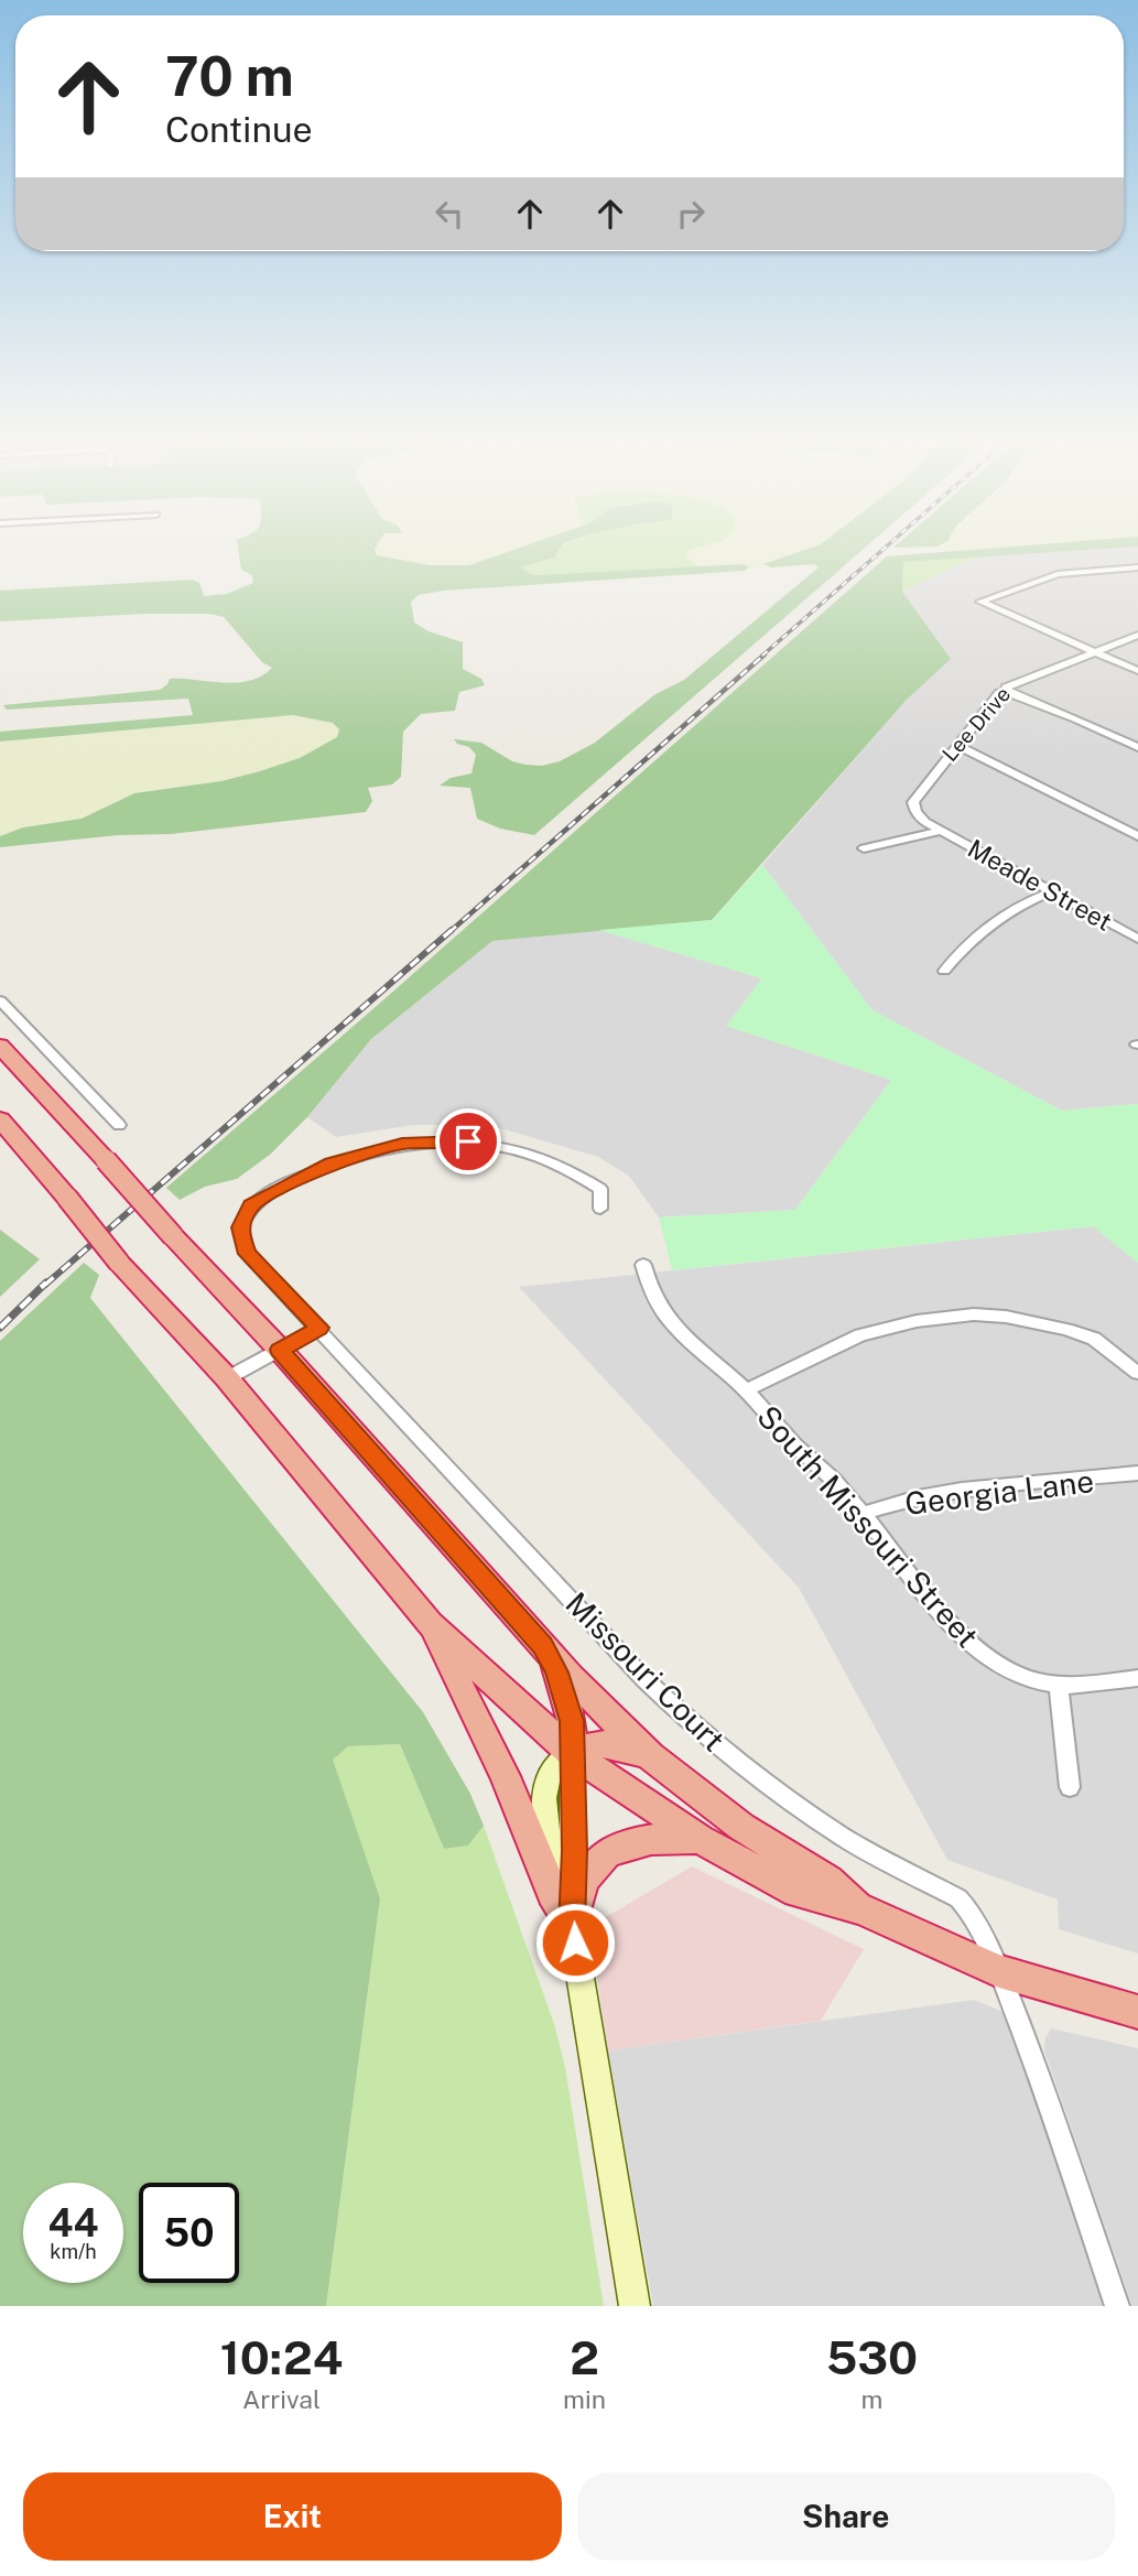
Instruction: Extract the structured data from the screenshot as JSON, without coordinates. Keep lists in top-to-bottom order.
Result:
{
  "streets": {
    "street": [
      "Lee Drive",
      "Meade Street",
      "Georgia Lane",
      "South Missouri Street",
      "Missouri Court"
    ]
  },
  "crossings": [
    ["Lee Drive", "Meade Street"],
    ["Georgia Lane", "South Missouri Street"]
  ],
  "page": {
    "turn": ["70 m", "Continue"],
    "speed": "44 km/h",
    "limit": "50",
    "eta": [
      "10:24",
      "Arrival",
      "2",
      "min",
      "530",
      "m"
    ],
    "buttons": ["Exit", "Share"]
  }
}
